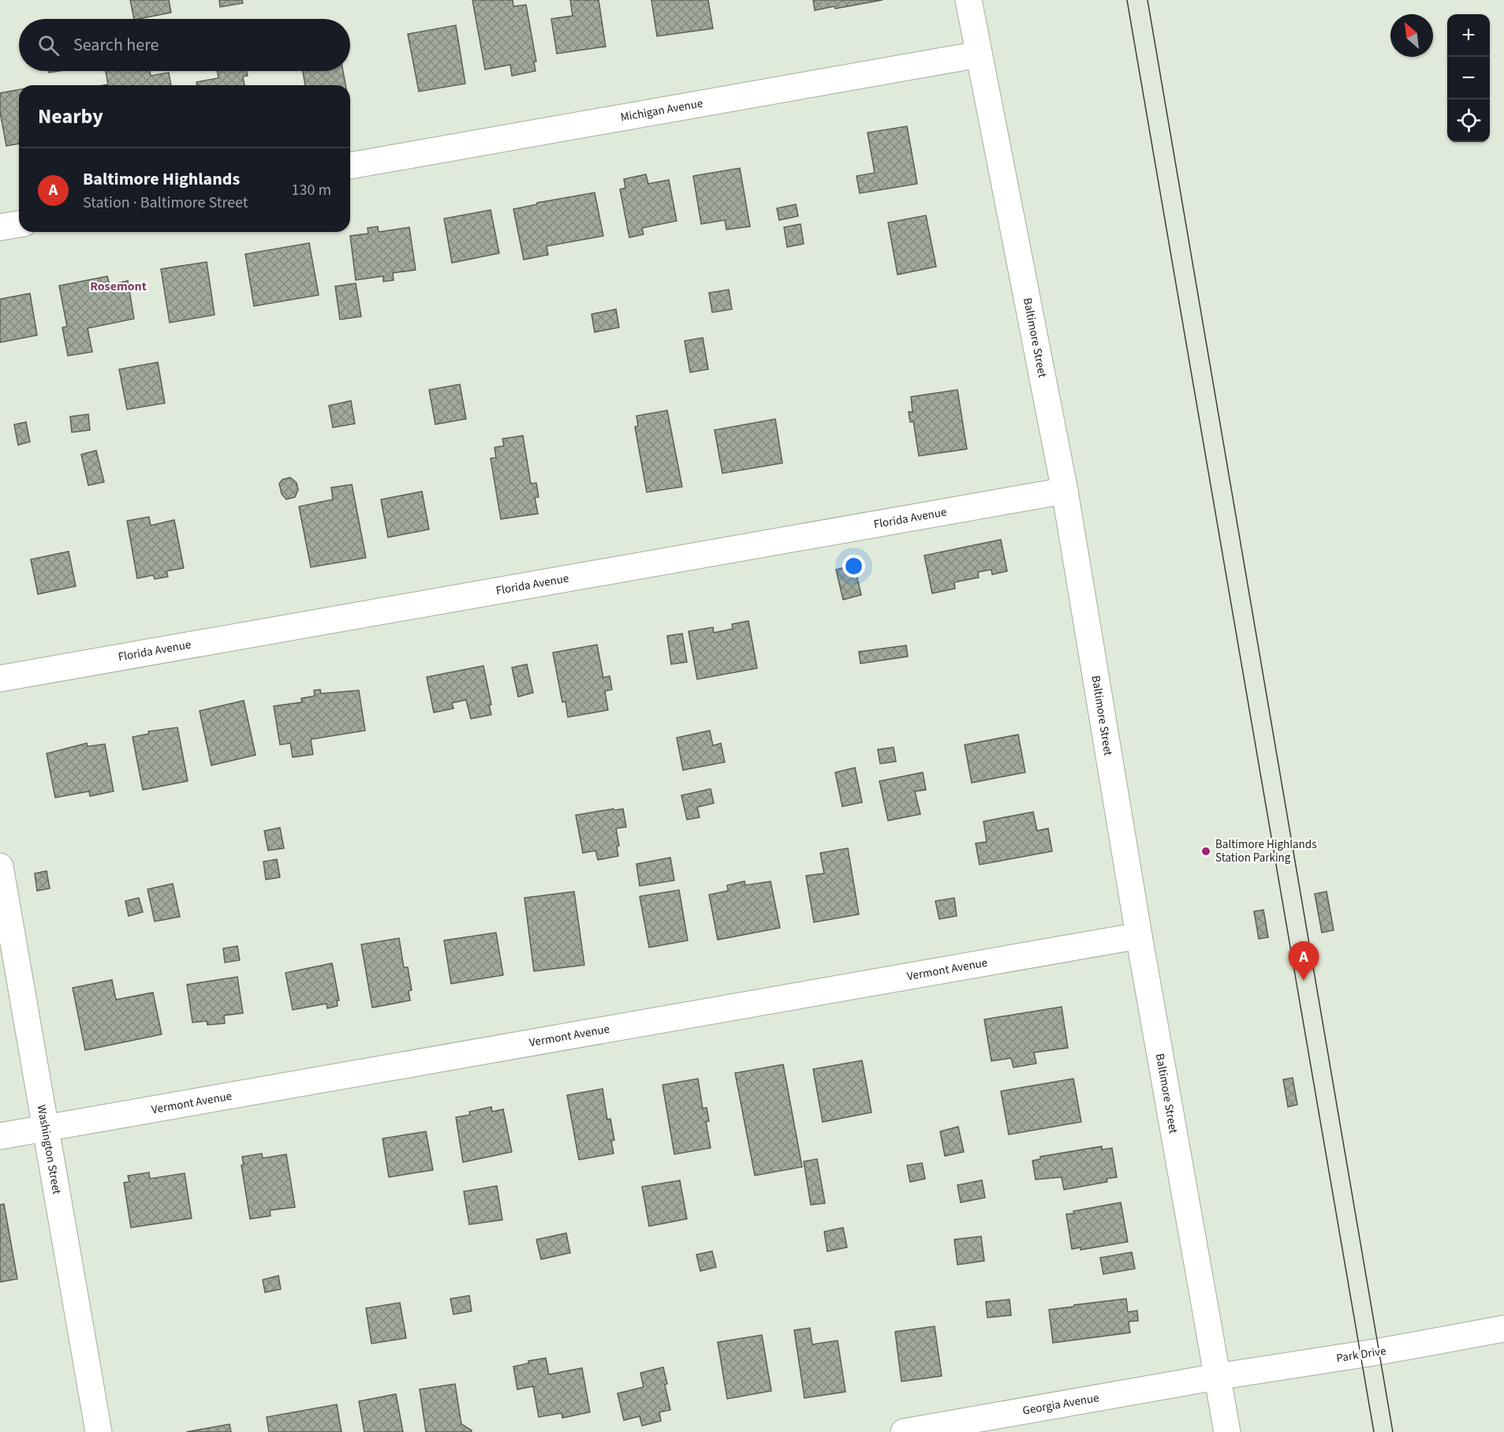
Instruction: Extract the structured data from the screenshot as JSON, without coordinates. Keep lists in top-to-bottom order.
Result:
{
  "streets": {
    "street": [
      "Michigan Avenue",
      "Baltimore Street",
      "Florida Avenue",
      "Vermont Avenue",
      "Washington Street",
      "Park Drive",
      "Georgia Avenue"
    ]
  },
  "crossings": [
    ["Michigan Avenue", "Baltimore Street"],
    ["Baltimore Street", "Florida Avenue"],
    ["Baltimore Street", "Vermont Avenue"],
    ["Baltimore Street", "Park Drive"],
    ["Baltimore Street", "Georgia Avenue"],
    ["Vermont Avenue", "Washington Street"],
    ["Park Drive", "Georgia Avenue"]
  ],
  "districts": ["Rosemont"],
  "places": ["Baltimore Highlands Station Parking"],
  "north": "top left",
  "page": {
    "map_buttons": ["+", "−"],
    "search": "Search here",
    "heading": "Nearby",
    "list": [
      {
        "mark": "A",
        "name": "Baltimore Highlands",
        "note": "Station · Baltimore Street",
        "value": "130 m"
      }
    ],
    "pins": "A"
  }
}
